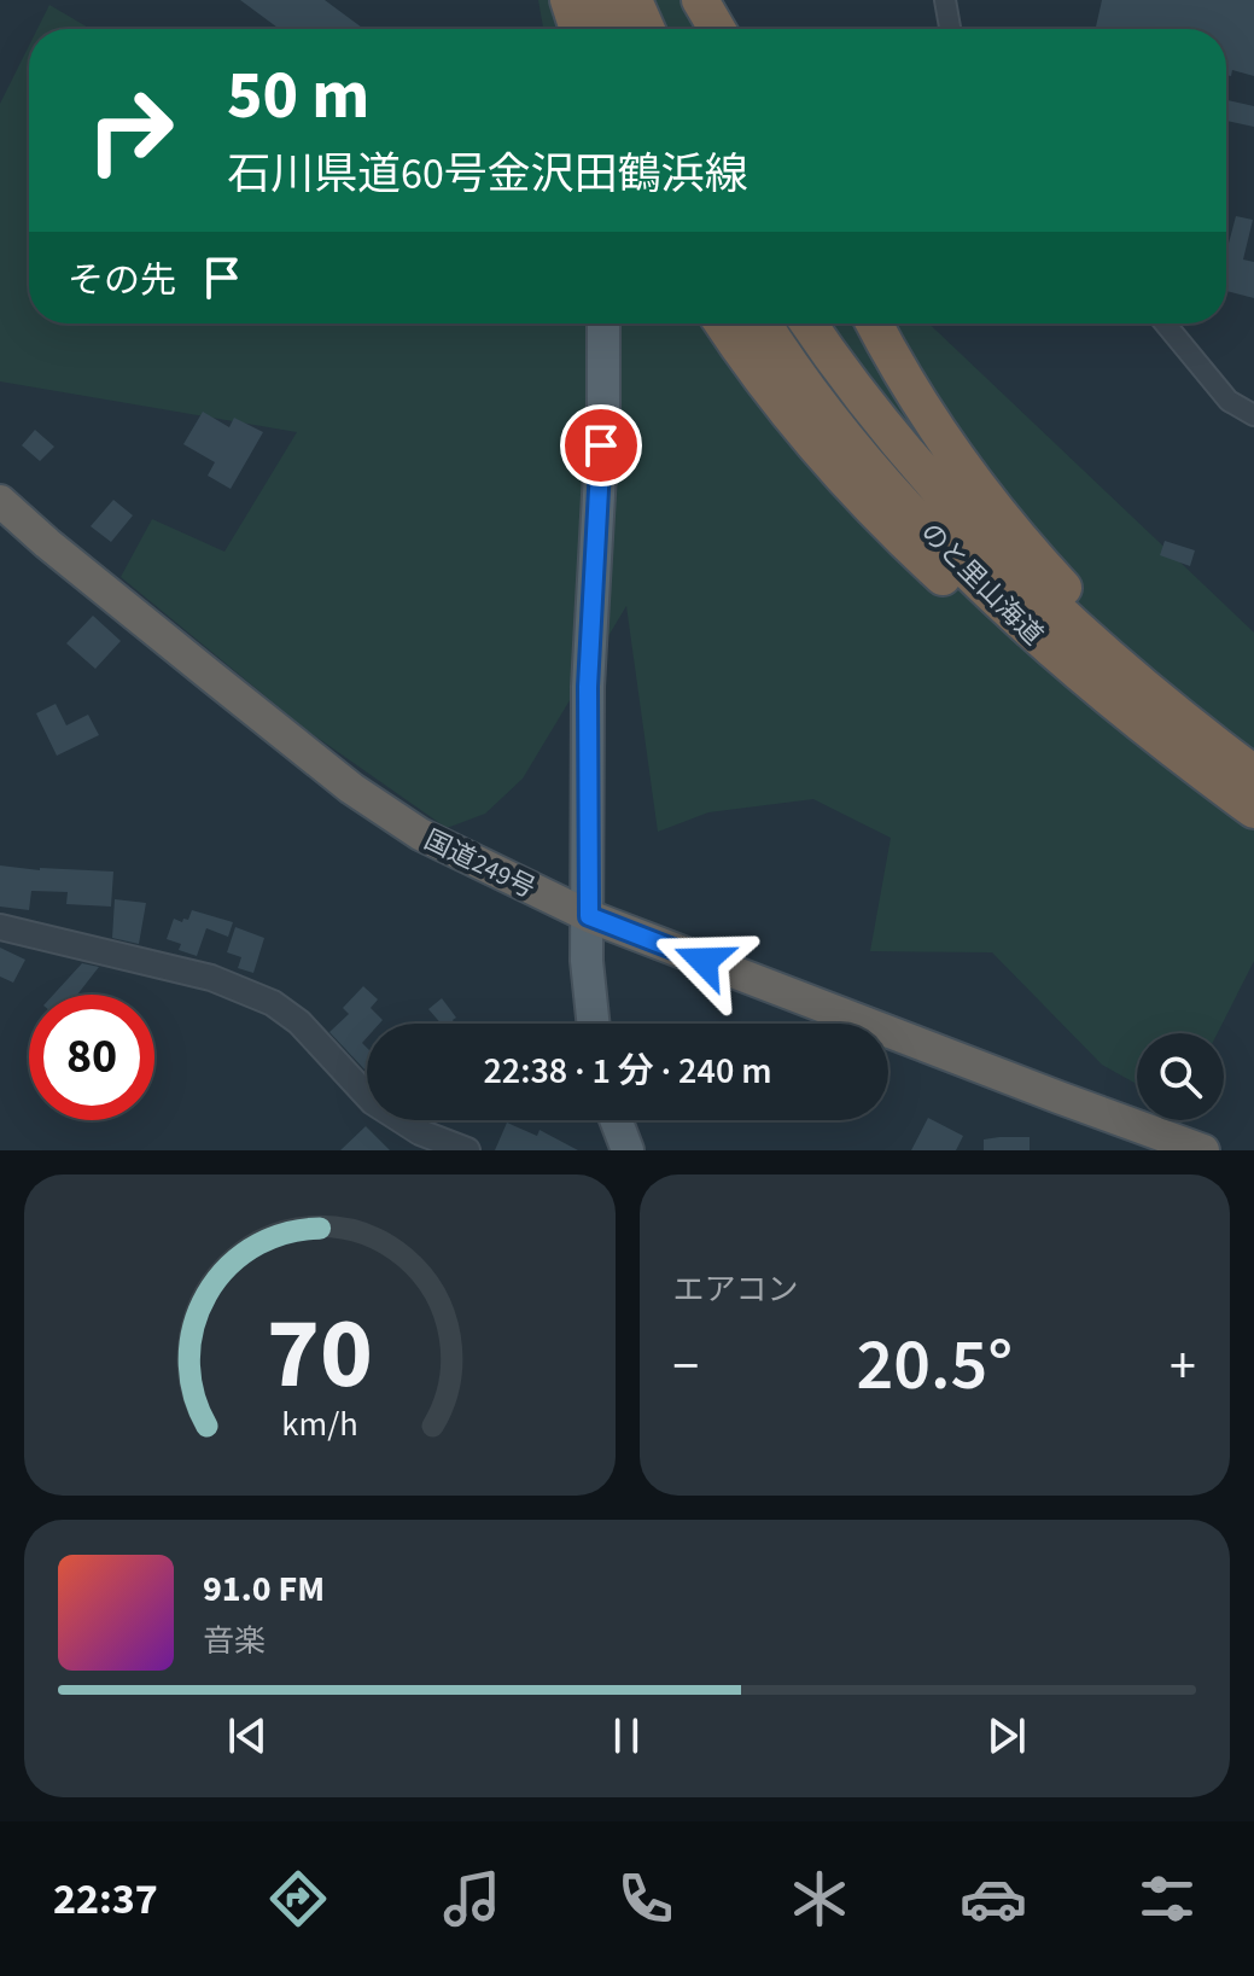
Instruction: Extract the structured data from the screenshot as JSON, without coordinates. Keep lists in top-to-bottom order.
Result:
{
  "streets": {
    "highway": ["のと里山海道", "国道249号"]
  },
  "page": {
    "turn": ["50 m", "石川県道60号金沢田鶴浜線"],
    "then": "その先",
    "limit": "80",
    "trip": "22:38 · 1 分 · 240 m",
    "tile": "エアコン",
    "heat": ["−", "20.5°", "+"],
    "song": ["91.0 FM", "音楽"],
    "tabs": "22:37",
    "gauge": ["70", "km/h"]
  }
}
